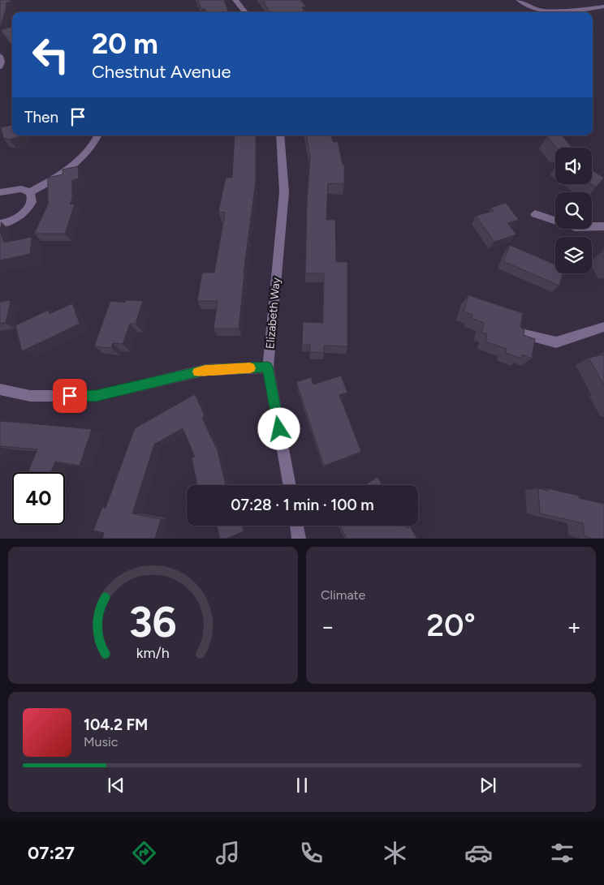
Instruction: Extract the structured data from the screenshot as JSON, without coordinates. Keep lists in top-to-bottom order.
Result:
{
  "streets": {
    "street": ["Elizabeth Way"]
  },
  "page": {
    "turn": ["20 m", "Chestnut Avenue"],
    "then": "Then",
    "limit": "40",
    "trip": "07:28 · 1 min · 100 m",
    "tile": "Climate",
    "heat": ["−", "20°", "+"],
    "song": ["104.2 FM", "Music"],
    "tabs": "07:27",
    "gauge": ["36", "km/h"]
  }
}
